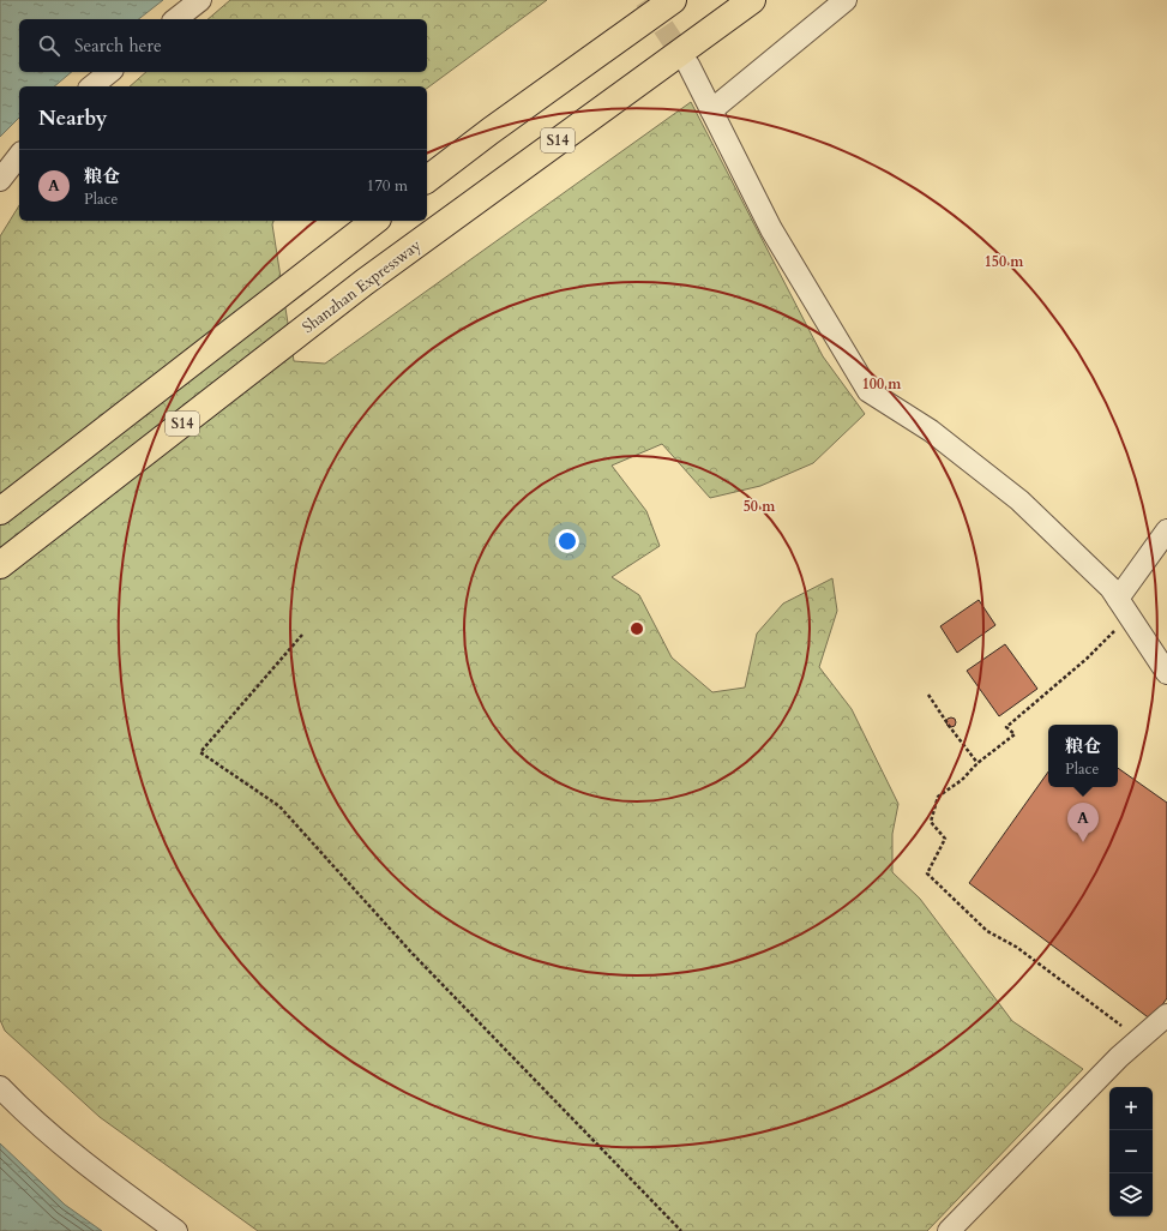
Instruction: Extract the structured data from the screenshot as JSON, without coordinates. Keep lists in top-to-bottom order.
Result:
{
  "streets": {
    "highway": ["S14", "Shanzhan Expressway"]
  },
  "page": {
    "search": "Search here",
    "heading": "Nearby",
    "list": [
      {
        "mark": "A",
        "name": "粮仓",
        "note": "Place",
        "value": "170 m"
      }
    ],
    "popup": ["粮仓", "Place"],
    "pins": "A",
    "map_buttons": ["+", "−"]
  },
  "rings": ["150 m", "100 m", "50 m"]
}
